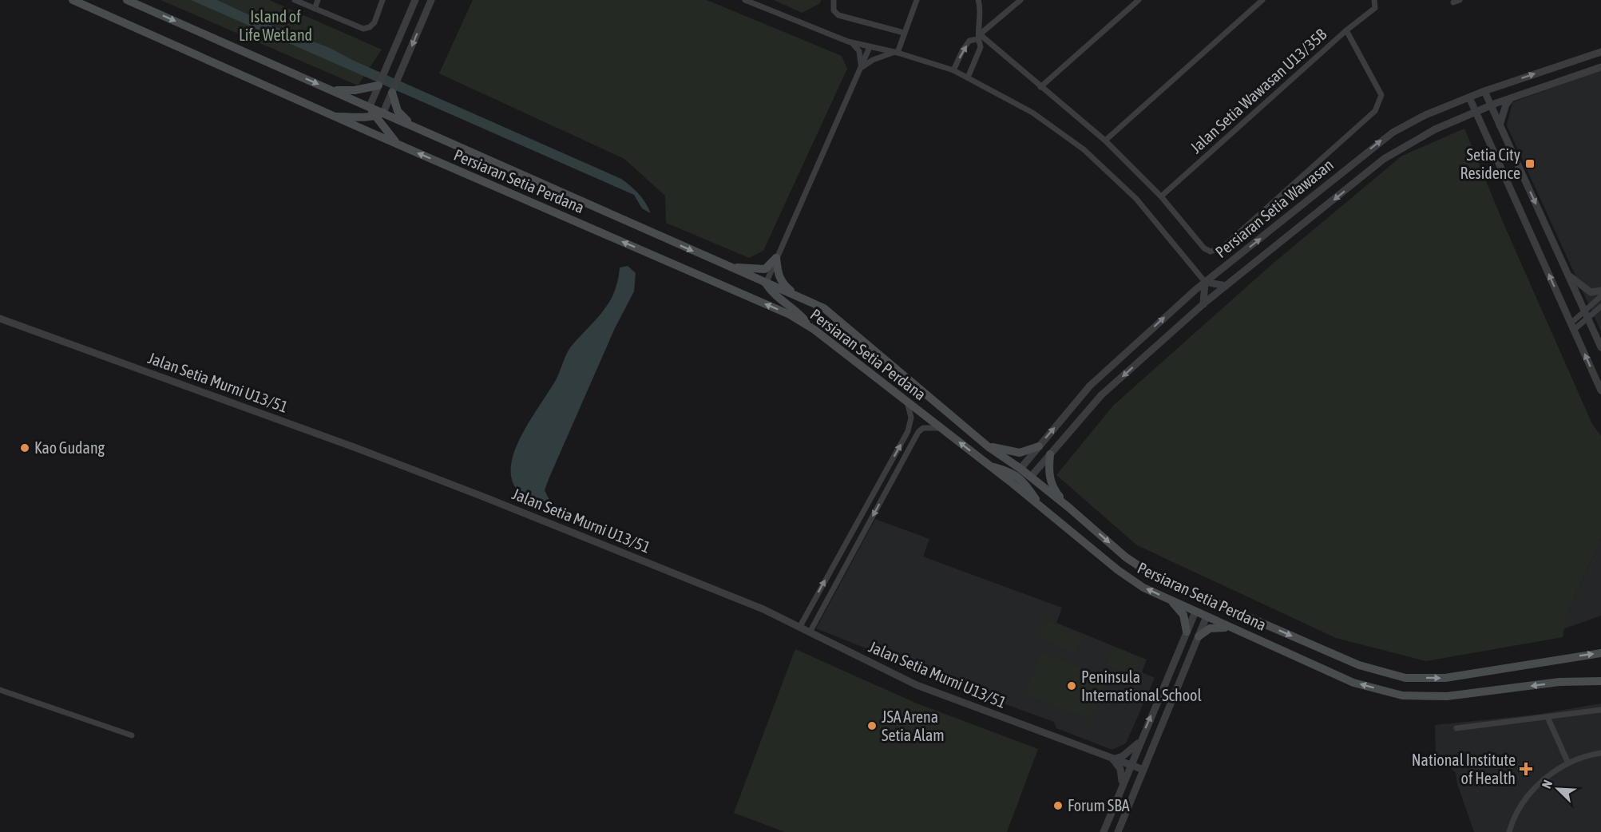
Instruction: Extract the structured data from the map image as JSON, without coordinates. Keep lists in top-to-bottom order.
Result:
{
  "streets": {
    "main road": ["Persiaran Setia Perdana"],
    "street": ["Jalan Setia Wawasan U13/35B", "Persiaran Setia Wawasan", "Jalan Setia Murni U13/51"]
  },
  "crossings": [
    ["Persiaran Setia Perdana", "Persiaran Setia Wawasan"]
  ],
  "parks": ["Island of Life Wetland"],
  "places": {
    "transit": ["Setia City Residence"],
    "other": [
      "Kao Gudang",
      "Peninsula International School",
      "JSA Arena Setia Alam",
      "Forum SBA"
    ],
    "health": ["National Institute of Health"]
  },
  "north": "top left"
}
